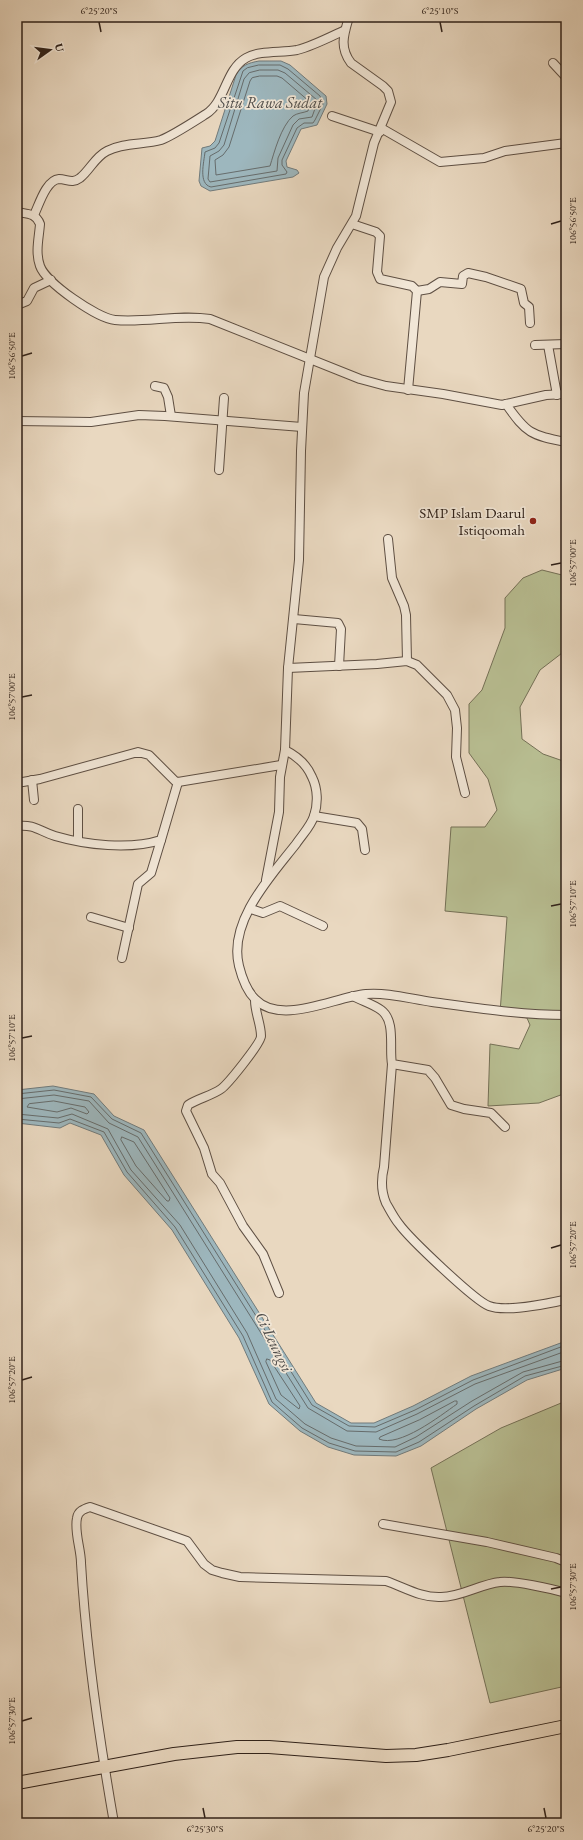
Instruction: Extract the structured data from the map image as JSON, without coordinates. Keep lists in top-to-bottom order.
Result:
{
  "water": ["Situ Rawa Sudat", "Ci Leungsi"],
  "places": ["SMP Islam Daarul Istiqoomah"],
  "north": "right",
  "coordinates": [
    "6°25'20\"S",
    "6°25'10\"S",
    "106°56'50\"E",
    "106°57'00\"E",
    "106°57'10\"E",
    "106°57'20\"E",
    "106°57'30\"E",
    "6°25'30\"S"
  ]
}
